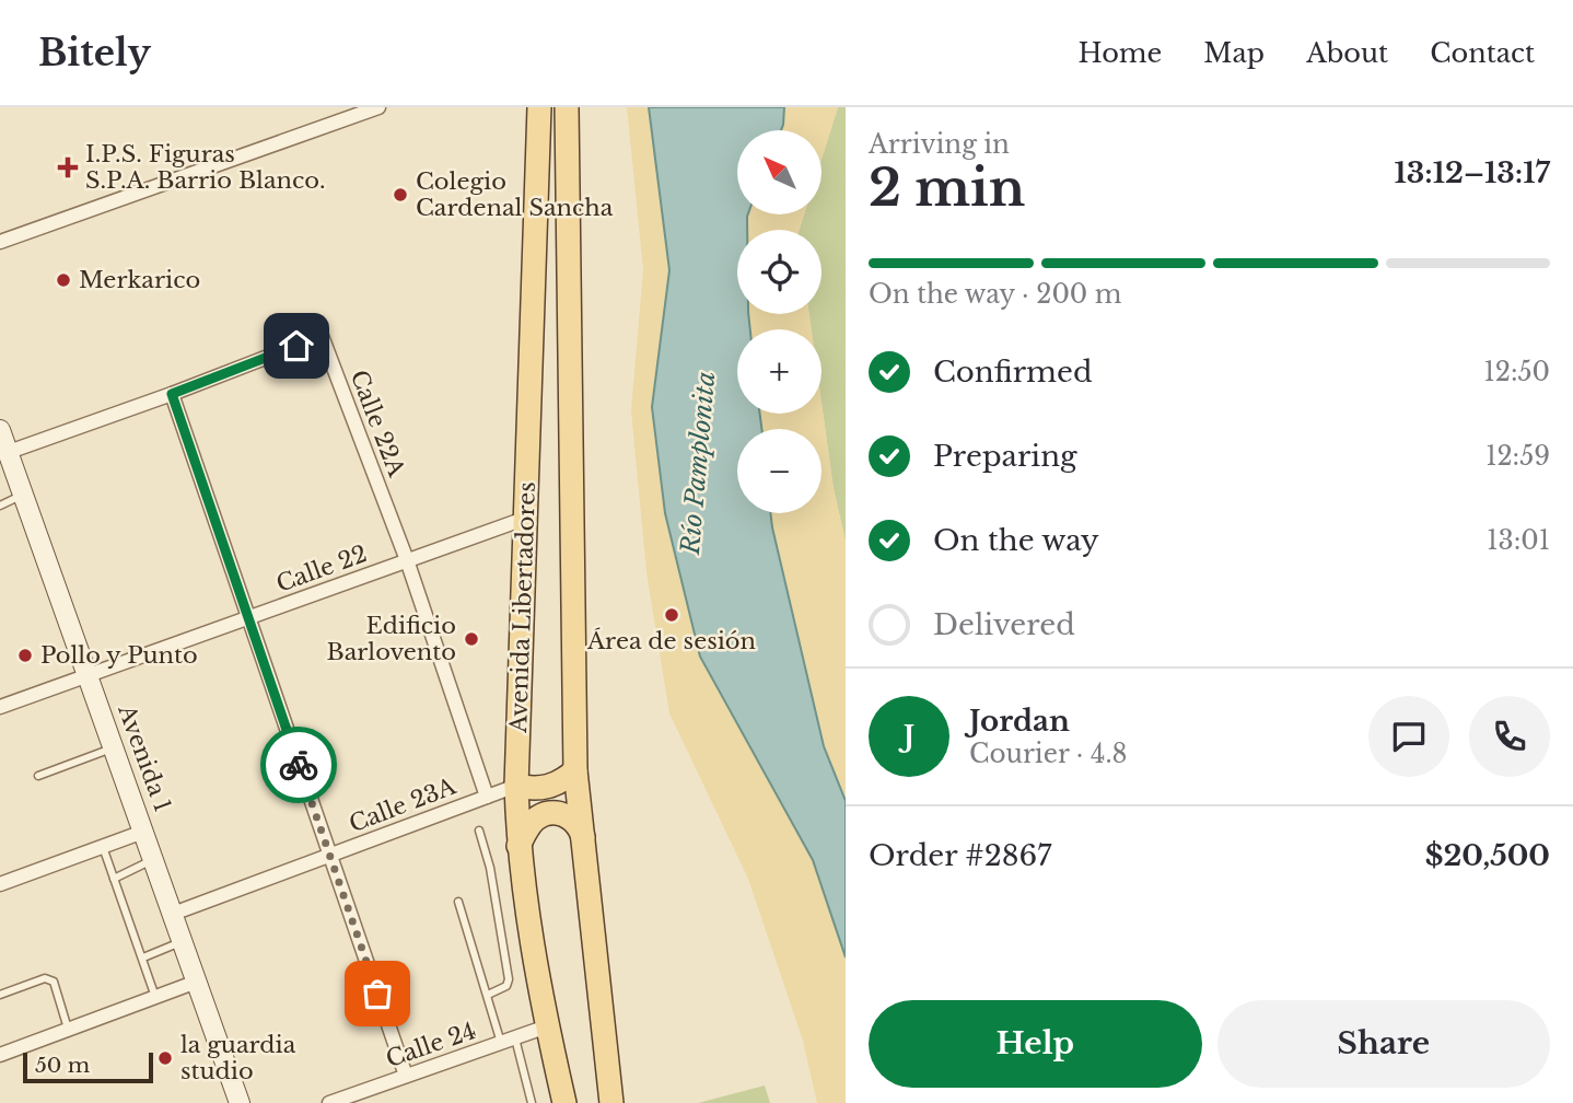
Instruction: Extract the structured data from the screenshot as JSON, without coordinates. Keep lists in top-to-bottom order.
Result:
{
  "streets": {
    "main road": ["Avenida Libertadores"],
    "street": [
      "Calle 22A",
      "Calle 22",
      "Avenida 1",
      "Calle 23A",
      "Calle 24"
    ]
  },
  "crossings": [
    ["Calle 22A", "Calle 22"],
    ["Calle 22A", "Avenida 1"],
    ["Calle 22A", "Calle 23A"],
    ["Calle 22", "Avenida Libertadores"],
    ["Calle 22", "Avenida 1"],
    ["Avenida Libertadores", "Calle 23A"],
    ["Avenida Libertadores", "Calle 24"],
    ["Avenida 1", "Calle 23A"]
  ],
  "water": ["Río Pamplonita"],
  "places": {
    "health": ["I.P.S. Figuras S.P.A. Barrio Blanco."],
    "other": [
      "Colegio Cardenal Sancha",
      "Merkarico",
      "Área de sesión",
      "Edificio Barlovento",
      "Pollo y Punto",
      "la guardia studio"
    ]
  },
  "scale_bar": "50 m",
  "north": "top left",
  "page": {
    "header": "Bitely",
    "nav": [
      "Home",
      "Map",
      "About",
      "Contact"
    ],
    "heading": ["2 min", "Arriving in", "13:12–13:17"],
    "panel": [
      "Jordan",
      "Courier · 4.8",
      "Order #2867",
      "$20,500"
    ],
    "map_buttons": ["+", "−"],
    "bar": "On the way · 200 m",
    "list": [
      ["Confirmed", "12:50"],
      ["Preparing", "12:59"],
      ["On the way", "13:01"],
      "Delivered"
    ],
    "round": "J",
    "buttons": ["Help", "Share"],
    "scale": "50 m"
  }
}
